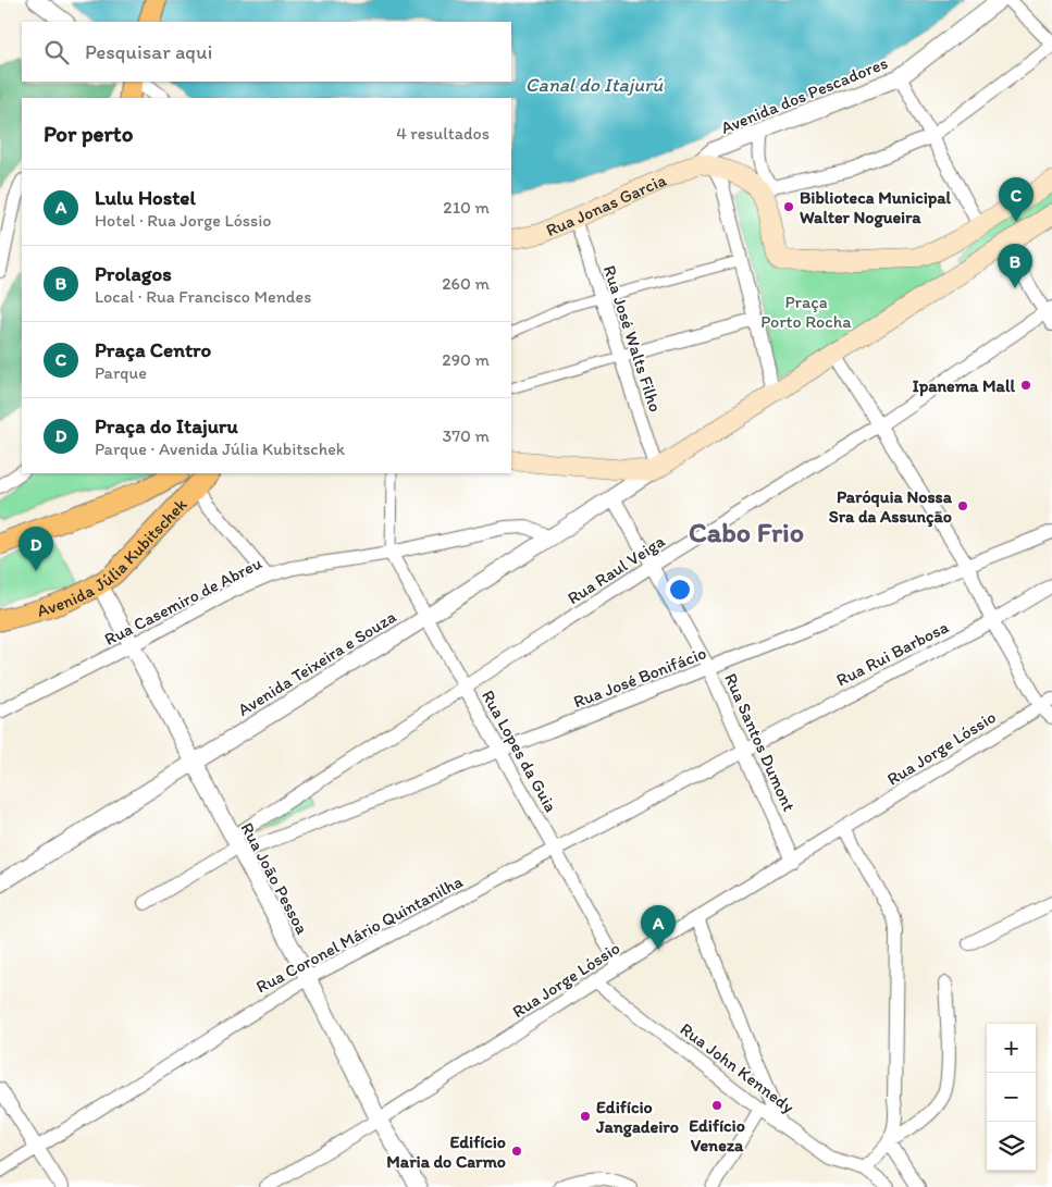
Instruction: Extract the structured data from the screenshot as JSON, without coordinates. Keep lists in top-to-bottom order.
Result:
{
  "streets": {
    "main road": ["Rua Jonas Garcia", "Avenida Júlia Kubitschek"],
    "street": [
      "Avenida dos Pescadores",
      "Rua José Walts Filho",
      "Rua Raul Veiga",
      "Rua Casemiro de Abreu",
      "Rua Rui Barbosa",
      "Avenida Teixeira e Souza",
      "Rua José Bonifácio",
      "Rua Santos Dumont",
      "Rua Jorge Lóssio",
      "Rua Lopes da Guia",
      "Rua João Pessoa",
      "Rua Coronel Mário Quintanilha",
      "Rua John Kennedy"
    ]
  },
  "crossings": [
    ["Avenida dos Pescadores", "Rua Jonas Garcia"],
    ["Rua Jonas Garcia", "Rua José Walts Filho"],
    ["Rua José Walts Filho", "Avenida Teixeira e Souza"],
    ["Avenida Júlia Kubitschek", "Rua João Pessoa"],
    ["Rua Raul Veiga", "Rua José Bonifácio"],
    ["Rua Raul Veiga", "Rua Santos Dumont"],
    ["Rua Raul Veiga", "Rua Lopes da Guia"],
    ["Rua Raul Veiga", "Rua João Pessoa"],
    ["Rua Casemiro de Abreu", "Avenida Teixeira e Souza"],
    ["Rua Casemiro de Abreu", "Rua Lopes da Guia"],
    ["Rua Casemiro de Abreu", "Rua João Pessoa"],
    ["Rua Rui Barbosa", "Rua Santos Dumont"],
    ["Rua Rui Barbosa", "Rua Coronel Mário Quintanilha"],
    ["Avenida Teixeira e Souza", "Rua Santos Dumont"],
    ["Avenida Teixeira e Souza", "Rua Lopes da Guia"],
    ["Avenida Teixeira e Souza", "Rua João Pessoa"],
    ["Rua José Bonifácio", "Rua Santos Dumont"],
    ["Rua José Bonifácio", "Rua Lopes da Guia"],
    ["Rua José Bonifácio", "Rua João Pessoa"],
    ["Rua Santos Dumont", "Rua Jorge Lóssio"],
    ["Rua Santos Dumont", "Rua Coronel Mário Quintanilha"],
    ["Rua Jorge Lóssio", "Rua Lopes da Guia"],
    ["Rua Jorge Lóssio", "Rua João Pessoa"],
    ["Rua Jorge Lóssio", "Rua John Kennedy"],
    ["Rua Lopes da Guia", "Rua Coronel Mário Quintanilha"],
    ["Rua João Pessoa", "Rua Coronel Mário Quintanilha"]
  ],
  "districts": ["Cabo Frio"],
  "water": ["Canal do Itajurú"],
  "parks": ["Praça Porto Rocha"],
  "places": [
    "Biblioteca Municipal Walter Nogueira",
    "Ipanema Mall",
    "Paróquia Nossa Sra da Assunção",
    "Edifício Veneza",
    "Edifício Jangadeiro",
    "Edifício Maria do Carmo"
  ],
  "page": {
    "search": "Pesquisar aqui",
    "heading": ["Por perto", "4 resultados"],
    "list": [
      {
        "mark": "A",
        "name": "Lulu Hostel",
        "note": "Hotel · Rua Jorge Lóssio",
        "value": "210 m"
      },
      {
        "mark": "B",
        "name": "Prolagos",
        "note": "Local · Rua Francisco Mendes",
        "value": "260 m"
      },
      {
        "mark": "C",
        "name": "Praça Centro",
        "note": "Parque",
        "value": "290 m"
      },
      {
        "mark": "D",
        "name": "Praça do Itajuru",
        "note": "Parque · Avenida Júlia Kubitschek",
        "value": "370 m"
      }
    ],
    "pins": [
      "C",
      "B",
      "D",
      "A"
    ],
    "map_buttons": ["+", "−"]
  }
}
